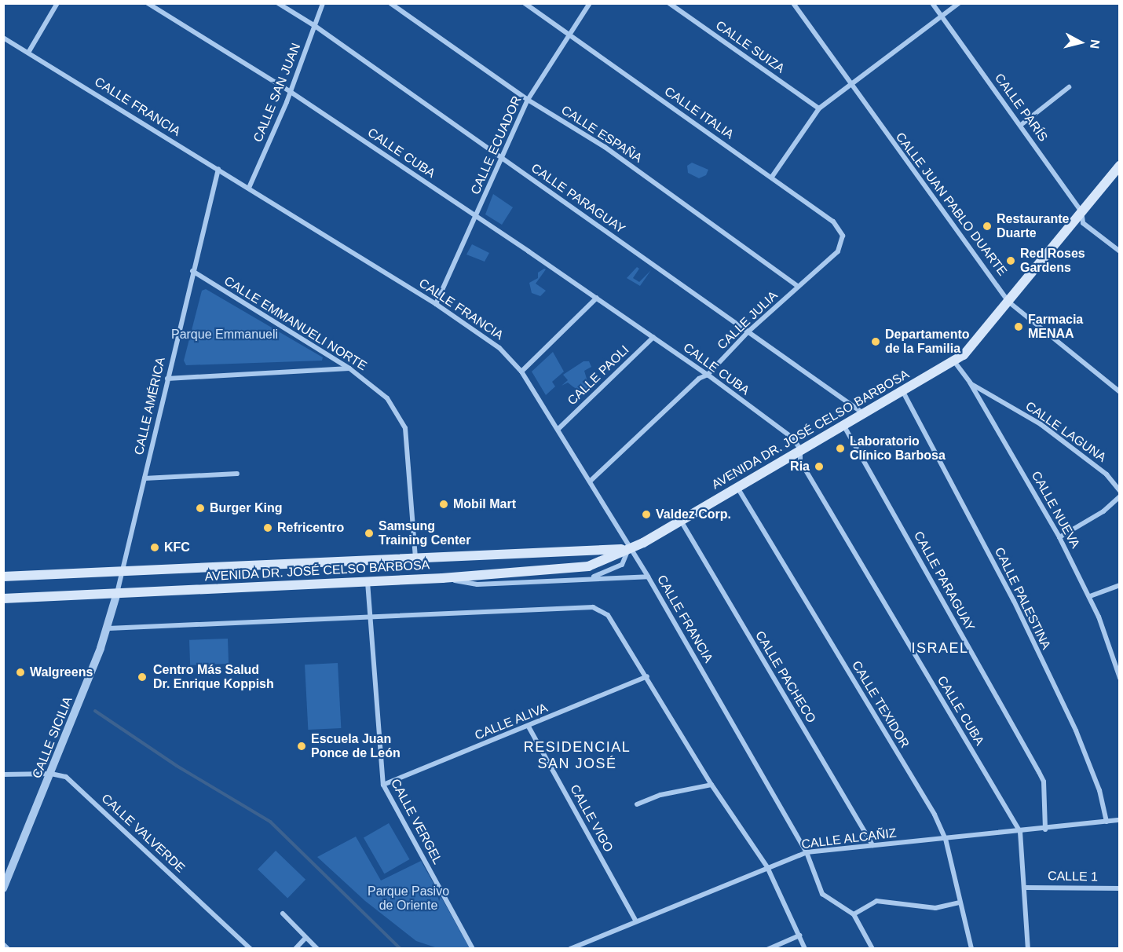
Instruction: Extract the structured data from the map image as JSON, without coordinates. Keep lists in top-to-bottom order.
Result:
{
  "streets": {
    "main road": ["AVENIDA DR. JOSÉ CELSO BARBOSA"],
    "street": [
      "CALLE SUIZA",
      "CALLE SAN JUAN",
      "CALLE FRANCIA",
      "CALLE PARÍS",
      "CALLE ITALIA",
      "CALLE ESPAÑA",
      "CALLE ECUADOR",
      "CALLE CUBA",
      "CALLE PARAGUAY",
      "CALLE JUAN PABLO DUARTE",
      "CALLE JULIA",
      "CALLE EMMANUELI NORTE",
      "CALLE PAOLI",
      "CALLE AMÉRICA",
      "CALLE LAGUNA",
      "CALLE NUEVA",
      "CALLE PALESTINA",
      "CALLE PACHECO",
      "CALLE TEXIDOR",
      "CALLE ALIVA",
      "CALLE SICILIA",
      "CALLE VIGO",
      "CALLE VERGEL",
      "CALLE VALVERDE",
      "CALLE ALCAÑIZ",
      "CALLE 1"
    ]
  },
  "crossings": [
    ["CALLE SAN JUAN", "CALLE FRANCIA"],
    ["CALLE SAN JUAN", "CALLE CUBA"],
    ["CALLE SAN JUAN", "CALLE PARAGUAY"],
    ["CALLE FRANCIA", "CALLE ECUADOR"],
    ["CALLE FRANCIA", "CALLE JULIA"],
    ["CALLE FRANCIA", "CALLE PAOLI"],
    ["CALLE FRANCIA", "CALLE AMÉRICA"],
    ["CALLE FRANCIA", "AVENIDA DR. JOSÉ CELSO BARBOSA"],
    ["CALLE FRANCIA", "CALLE ALCAÑIZ"],
    ["CALLE PARÍS", "AVENIDA DR. JOSÉ CELSO BARBOSA"],
    ["CALLE ITALIA", "CALLE ECUADOR"],
    ["CALLE ITALIA", "CALLE JULIA"],
    ["CALLE ESPAÑA", "CALLE ECUADOR"],
    ["CALLE ESPAÑA", "CALLE JULIA"],
    ["CALLE ECUADOR", "CALLE CUBA"],
    ["CALLE ECUADOR", "CALLE PARAGUAY"],
    ["CALLE CUBA", "CALLE JULIA"],
    ["CALLE CUBA", "CALLE PAOLI"],
    ["CALLE CUBA", "AVENIDA DR. JOSÉ CELSO BARBOSA"],
    ["CALLE CUBA", "CALLE ALCAÑIZ"],
    ["CALLE CUBA", "CALLE 1"],
    ["CALLE PARAGUAY", "CALLE JULIA"],
    ["CALLE PARAGUAY", "AVENIDA DR. JOSÉ CELSO BARBOSA"],
    ["CALLE PARAGUAY", "CALLE ALCAÑIZ"],
    ["CALLE JUAN PABLO DUARTE", "AVENIDA DR. JOSÉ CELSO BARBOSA"],
    ["CALLE EMMANUELI NORTE", "CALLE AMÉRICA"],
    ["CALLE EMMANUELI NORTE", "AVENIDA DR. JOSÉ CELSO BARBOSA"],
    ["CALLE AMÉRICA", "AVENIDA DR. JOSÉ CELSO BARBOSA"],
    ["CALLE AMÉRICA", "CALLE SICILIA"],
    ["AVENIDA DR. JOSÉ CELSO BARBOSA", "CALLE NUEVA"],
    ["AVENIDA DR. JOSÉ CELSO BARBOSA", "CALLE PALESTINA"],
    ["AVENIDA DR. JOSÉ CELSO BARBOSA", "CALLE PACHECO"],
    ["AVENIDA DR. JOSÉ CELSO BARBOSA", "CALLE TEXIDOR"],
    ["AVENIDA DR. JOSÉ CELSO BARBOSA", "CALLE SICILIA"],
    ["AVENIDA DR. JOSÉ CELSO BARBOSA", "CALLE VERGEL"],
    ["CALLE LAGUNA", "CALLE NUEVA"],
    ["CALLE PALESTINA", "CALLE ALCAÑIZ"],
    ["CALLE PACHECO", "CALLE ALCAÑIZ"],
    ["CALLE TEXIDOR", "CALLE ALCAÑIZ"],
    ["CALLE ALIVA", "CALLE VIGO"],
    ["CALLE ALIVA", "CALLE VERGEL"],
    ["CALLE SICILIA", "CALLE VALVERDE"],
    ["CALLE VIGO", "CALLE ALCAÑIZ"]
  ],
  "districts": ["ISRAEL", "RESIDENCIAL SAN JOSÉ"],
  "parks": ["Parque Emmanueli", "Parque Pasivo de Oriente"],
  "places": [
    "Restaurante Duarte",
    "Red Roses Gardens",
    "Farmacia MENAA",
    "Departamento de la Familia",
    "Laboratorio Clínico Barbosa",
    "Ria",
    "Mobil Mart",
    "Burger King",
    "Valdez Corp.",
    "Refricentro",
    "Samsung Training Center",
    "KFC",
    "Walgreens",
    "Centro Más Salud Dr. Enrique Koppish",
    "Escuela Juan Ponce de León"
  ],
  "north": "right"
}
